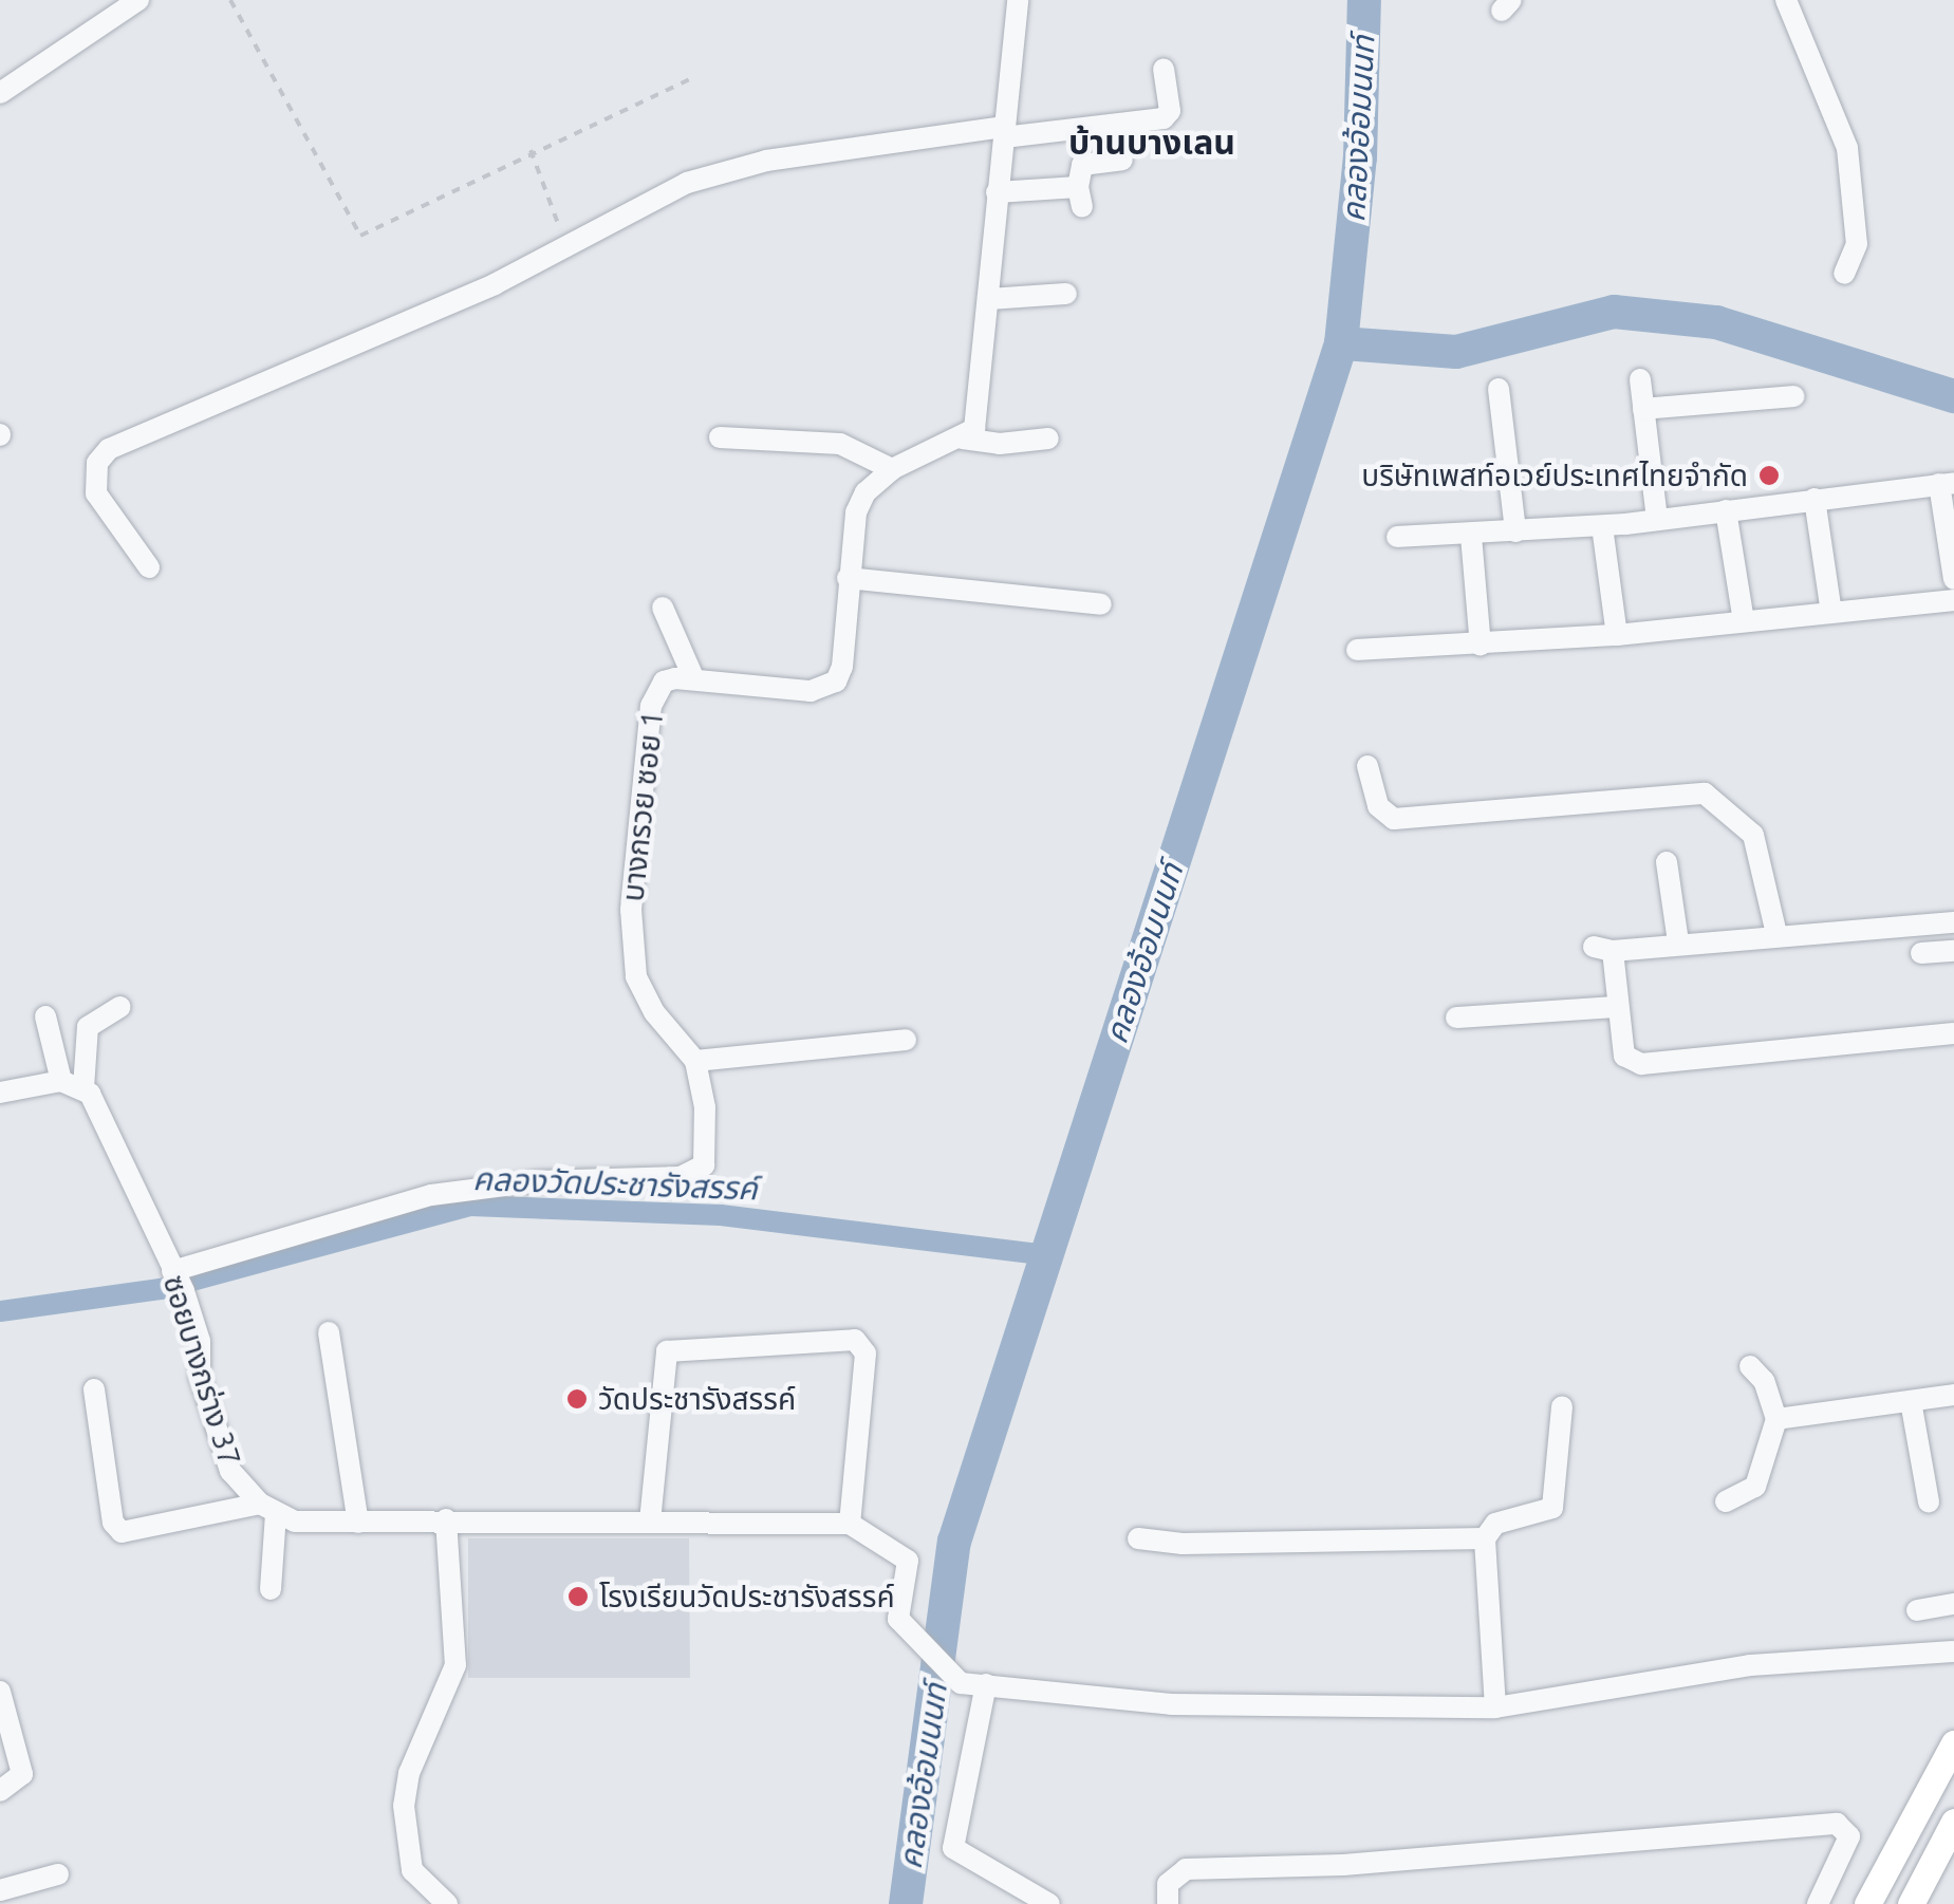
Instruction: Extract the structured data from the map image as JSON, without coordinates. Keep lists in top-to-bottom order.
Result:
{
  "streets": {
    "street": ["บางกรวย ซอย 1", "ซอยบางกร่าง 37"]
  },
  "districts": ["บ้านบางเลน"],
  "water": ["คลองอ้อมนนท์", "คลองวัดประชารังสรรค์"],
  "places": ["บริษัทเพสท์อเวย์ประเทศไทยจำกัด", "วัดประชารังสรรค์", "โรงเรียนวัดประชารังสรรค์"]
}
